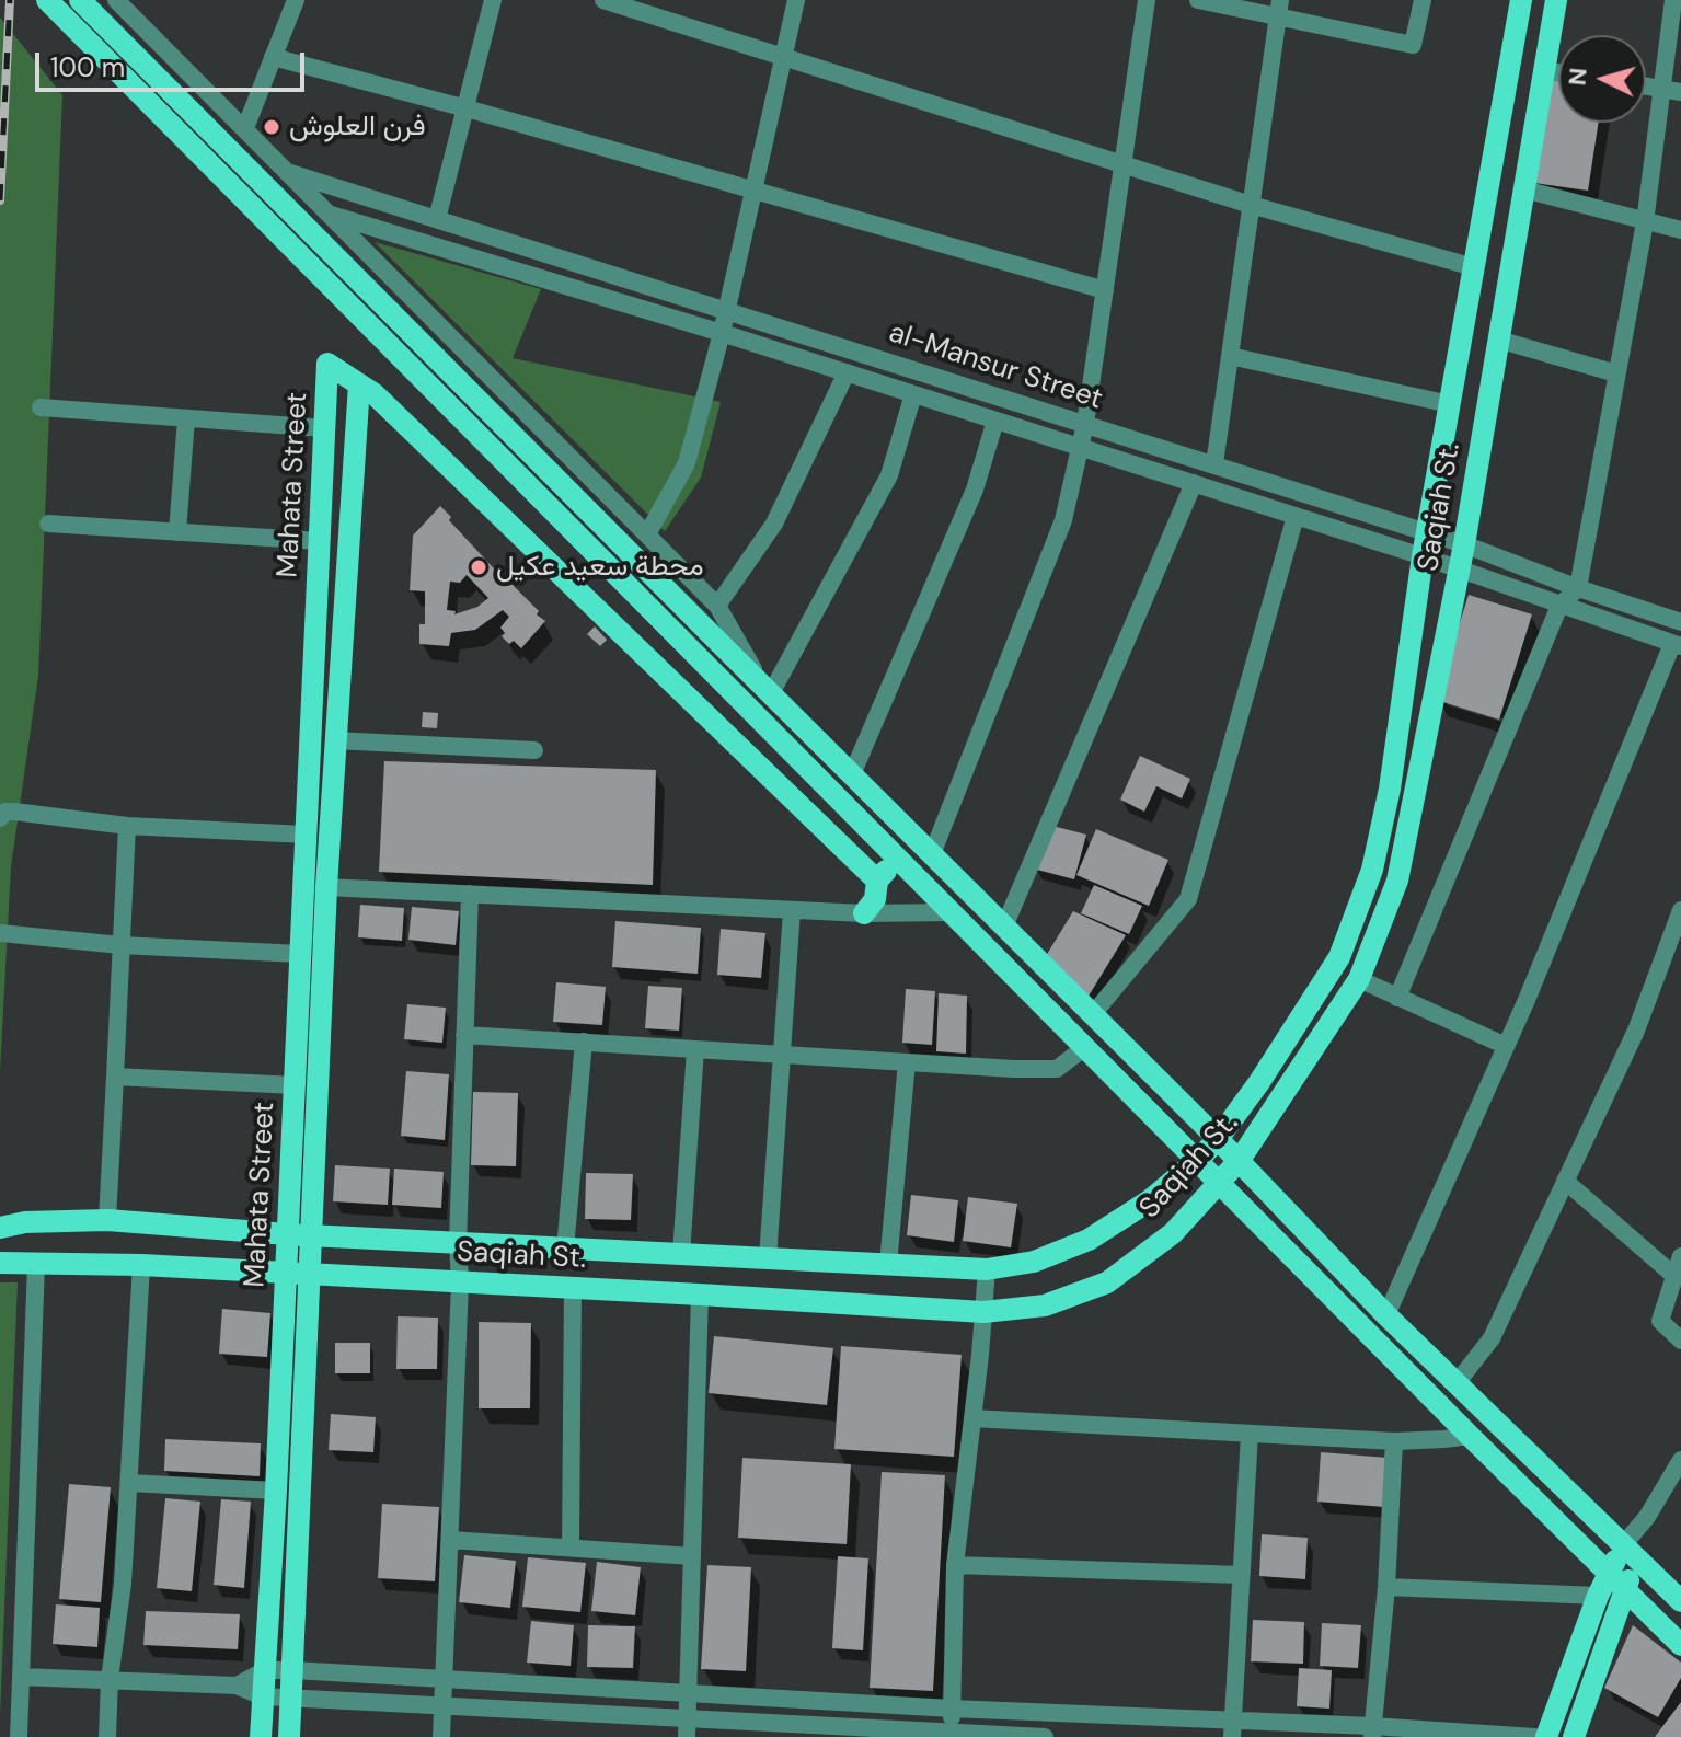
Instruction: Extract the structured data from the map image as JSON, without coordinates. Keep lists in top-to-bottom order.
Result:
{
  "streets": {
    "main road": ["Mahata Street", "Saqiah St."],
    "street": ["al-Mansur Street"]
  },
  "crossings": [
    ["al-Mansur Street", "Saqiah St."],
    ["Mahata Street", "Saqiah St."]
  ],
  "places": ["فرن العلوش", "محطة سعيد عكيل"],
  "scale_bar": "100 m",
  "north": "left"
}
